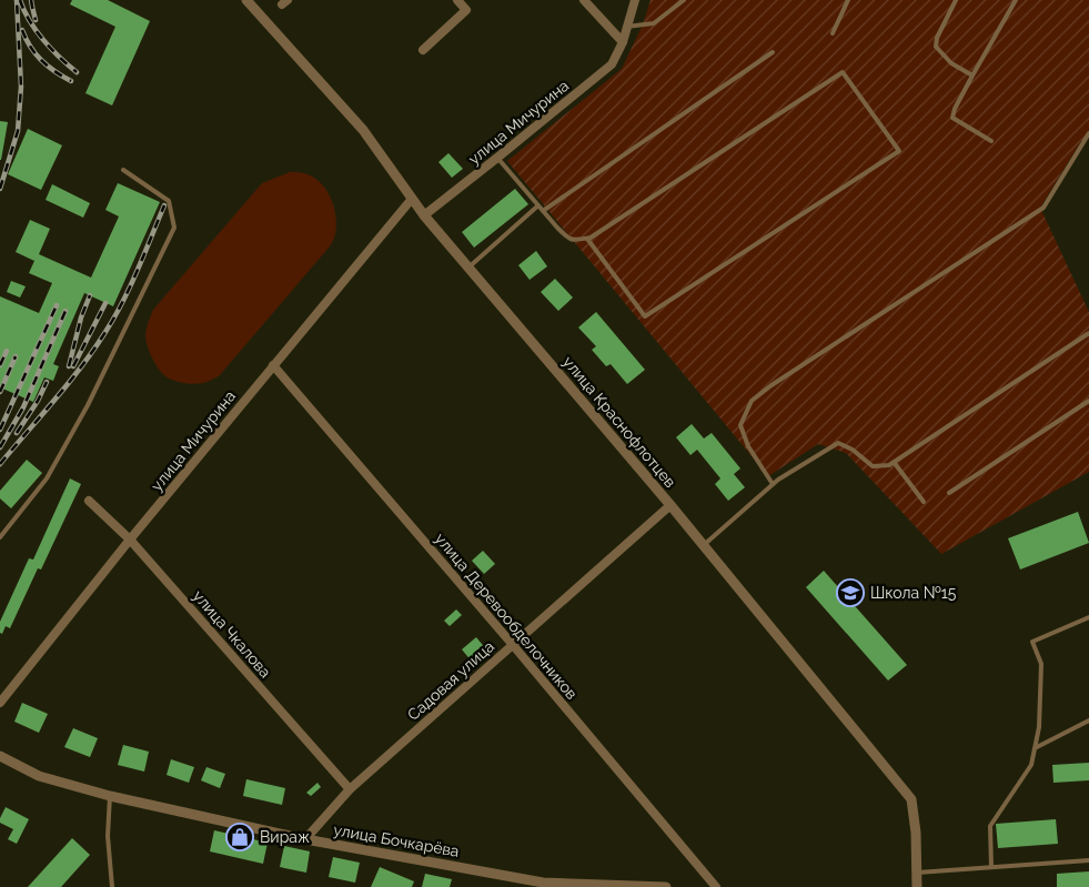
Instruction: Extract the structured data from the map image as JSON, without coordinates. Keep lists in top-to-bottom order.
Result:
{
  "streets": {
    "street": [
      "улица Мичурина",
      "улица Краснофлотцев",
      "улица Деревообделочников",
      "улица Чкалова",
      "Садовая улица",
      "улица Бочкарёва"
    ]
  },
  "crossings": [
    ["улица Мичурина", "улица Краснофлотцев"],
    ["улица Мичурина", "улица Деревообделочников"],
    ["улица Мичурина", "улица Чкалова"],
    ["улица Краснофлотцев", "Садовая улица"],
    ["улица Деревообделочников", "Садовая улица"],
    ["улица Чкалова", "Садовая улица"],
    ["Садовая улица", "улица Бочкарёва"]
  ],
  "places": {
    "school or university": ["Школа №15"],
    "shop": ["Вираж"]
  }
}
